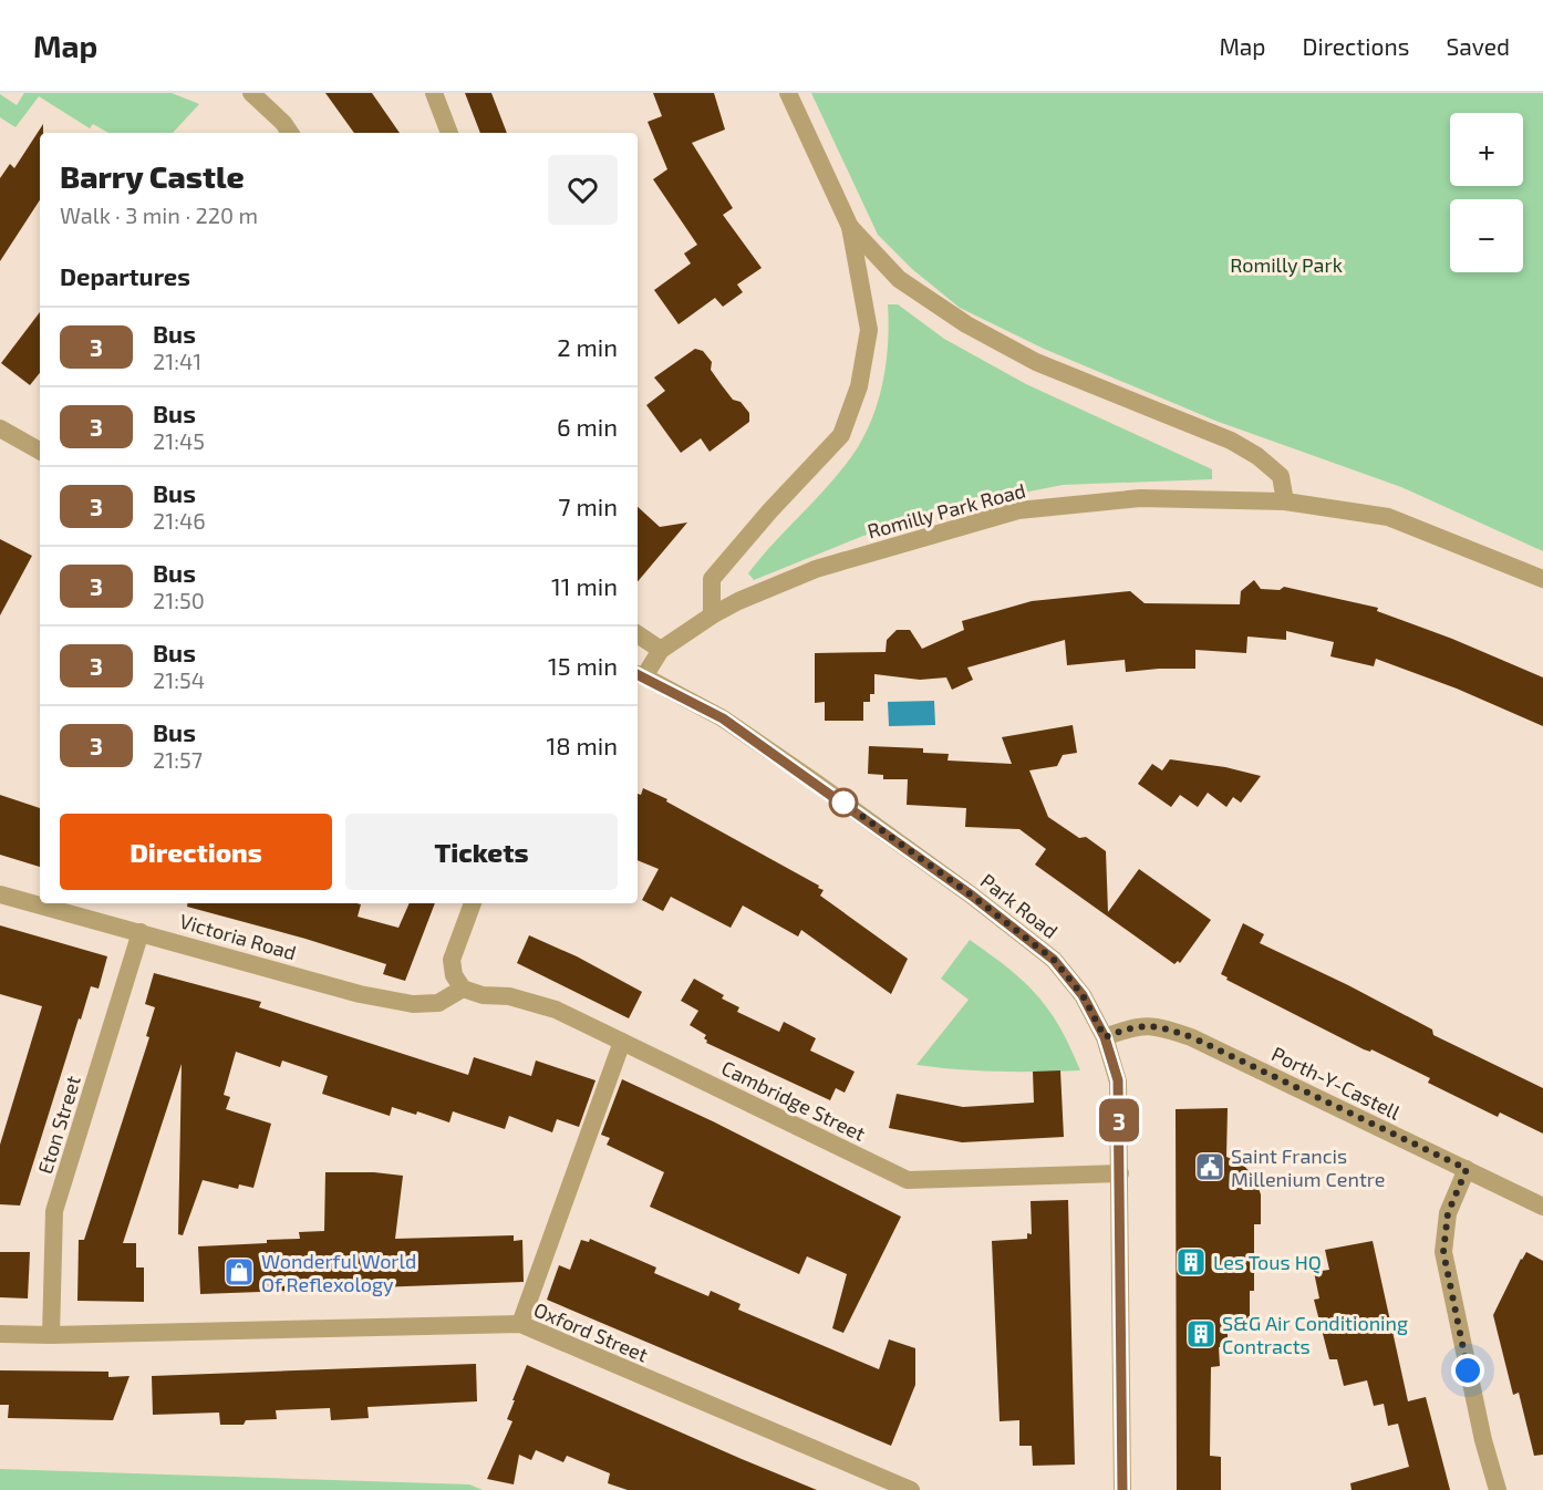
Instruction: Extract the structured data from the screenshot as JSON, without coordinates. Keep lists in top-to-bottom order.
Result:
{
  "streets": {
    "street": [
      "Romilly Park Road",
      "Park Road",
      "Victoria Road",
      "Porth-Y-Castell",
      "Cambridge Street",
      "Eton Street",
      "Oxford Street"
    ]
  },
  "crossings": [
    ["Romilly Park Road", "Park Road"],
    ["Park Road", "Porth-Y-Castell"],
    ["Park Road", "Cambridge Street"],
    ["Victoria Road", "Cambridge Street"],
    ["Victoria Road", "Eton Street"],
    ["Eton Street", "Oxford Street"]
  ],
  "parks": ["Romilly Park"],
  "places": {
    "public building": ["Saint Francis Millenium Centre"],
    "building": ["Les Tous HQ", "S&G Air Conditioning Contracts"],
    "shop": ["Wonderful World Of Reflexology"]
  },
  "lines": ["bus line 3"],
  "page": {
    "header": "Map",
    "nav": ["Map", "Directions", "Saved"],
    "on_map": "3",
    "map_buttons": ["+", "−"],
    "heading": [
      ["Barry Castle", "Walk · 3 min · 220 m"],
      "Departures"
    ],
    "list": [
      {
        "mark": "3",
        "name": "Bus",
        "note": "21:41",
        "value": "2 min"
      },
      {
        "mark": "3",
        "name": "Bus",
        "note": "21:45",
        "value": "6 min"
      },
      {
        "mark": "3",
        "name": "Bus",
        "note": "21:46",
        "value": "7 min"
      },
      {
        "mark": "3",
        "name": "Bus",
        "note": "21:50",
        "value": "11 min"
      },
      {
        "mark": "3",
        "name": "Bus",
        "note": "21:54",
        "value": "15 min"
      },
      {
        "mark": "3",
        "name": "Bus",
        "note": "21:57",
        "value": "18 min"
      }
    ],
    "buttons": ["Directions", "Tickets"]
  }
}
